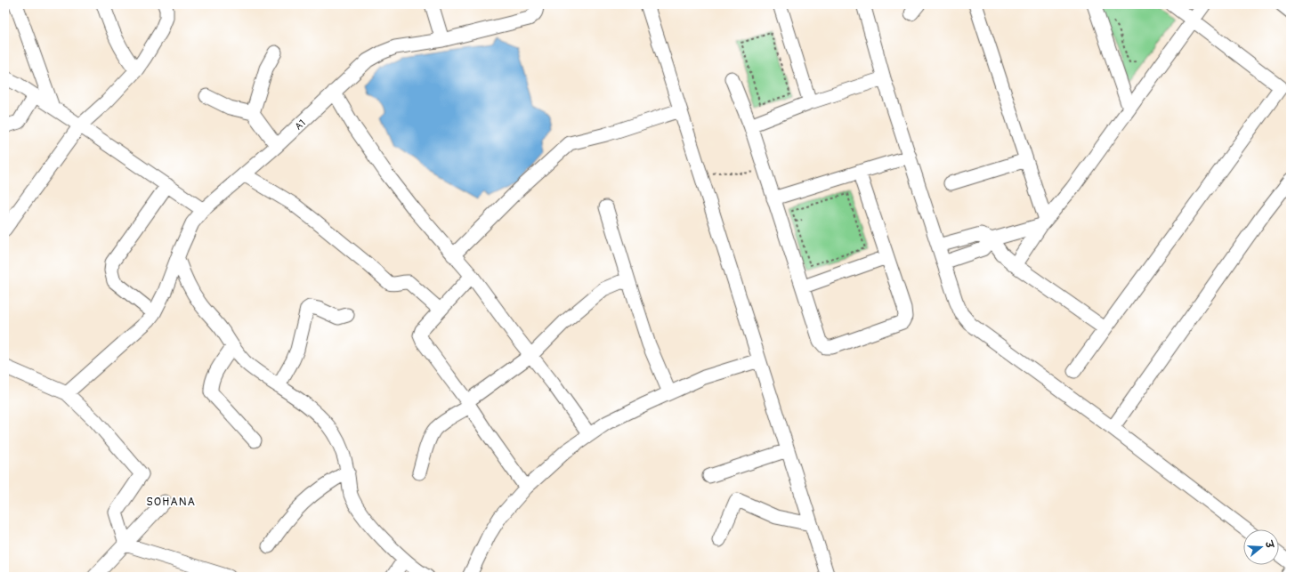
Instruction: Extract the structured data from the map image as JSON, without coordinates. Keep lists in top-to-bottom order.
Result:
{
  "streets": {
    "street": ["A1"]
  },
  "districts": ["SOHANA"],
  "north": "right"
}
